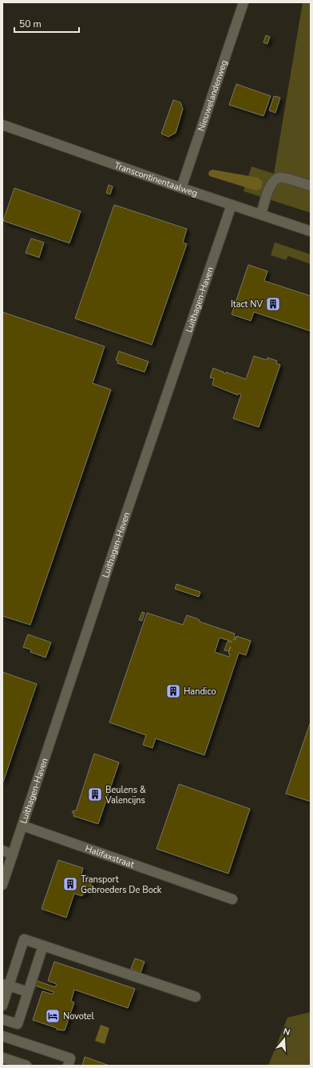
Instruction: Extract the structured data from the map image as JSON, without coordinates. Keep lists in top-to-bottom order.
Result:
{
  "streets": {
    "street": [
      "Nieuwelandenweg",
      "Transcontinentaalweg",
      "Luithagen-Haven",
      "Halifaxstraat"
    ]
  },
  "crossings": [
    ["Nieuwelandenweg", "Transcontinentaalweg"],
    ["Transcontinentaalweg", "Luithagen-Haven"],
    ["Luithagen-Haven", "Halifaxstraat"]
  ],
  "places": {
    "building": [
      "Itact NV",
      "Handico",
      "Beulens & Valencijns",
      "Transport Gebroeders De Bock"
    ],
    "hotel": ["Novotel"]
  },
  "scale_bar": "50 m",
  "north": "top"
}
